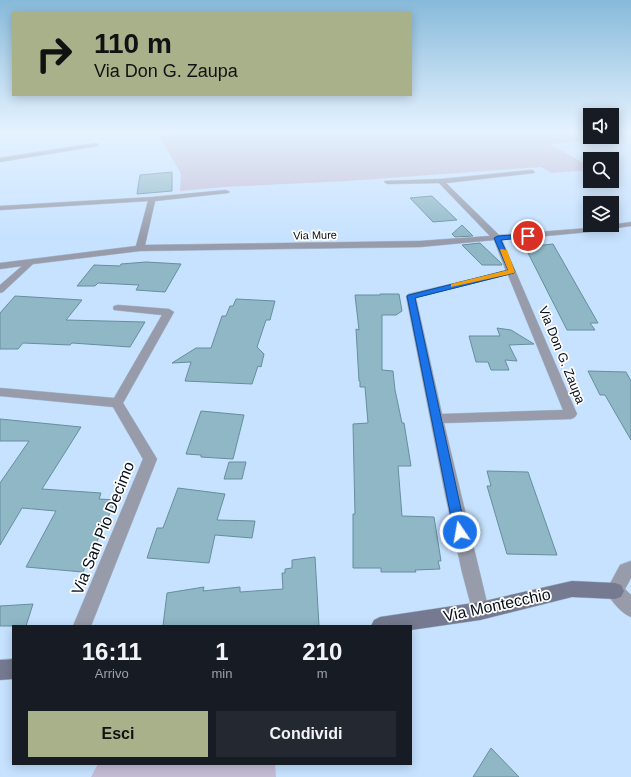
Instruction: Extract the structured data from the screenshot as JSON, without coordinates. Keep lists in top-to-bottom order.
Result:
{
  "streets": {
    "street": [
      "Via Mure",
      "Via Don G. Zaupa",
      "Via San Pio Decimo",
      "Via Montecchio"
    ]
  },
  "crossings": [
    ["Via Mure", "Via Don G. Zaupa"]
  ],
  "page": {
    "turn": ["110 m", "Via Don G. Zaupa"],
    "eta": [
      "16:11",
      "Arrivo",
      "1",
      "min",
      "210",
      "m"
    ],
    "buttons": ["Esci", "Condividi"]
  }
}
